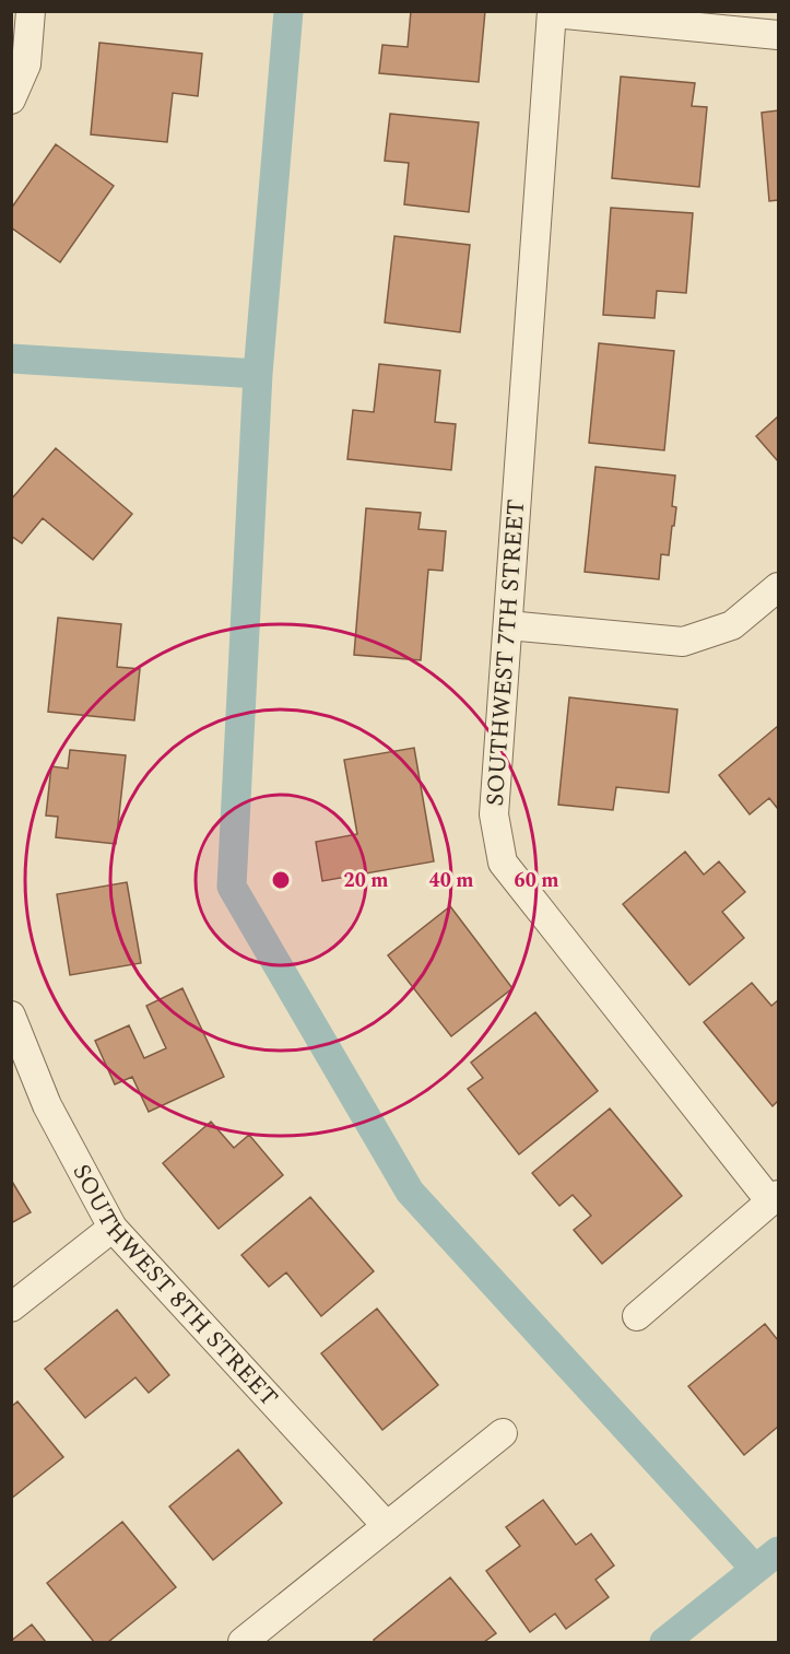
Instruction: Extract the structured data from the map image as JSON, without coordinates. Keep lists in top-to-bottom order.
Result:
{
  "streets": {
    "street": ["SOUTHWEST 7TH STREET", "SOUTHWEST 8TH STREET"]
  },
  "rings": ["20 m", "40 m", "60 m"]
}
